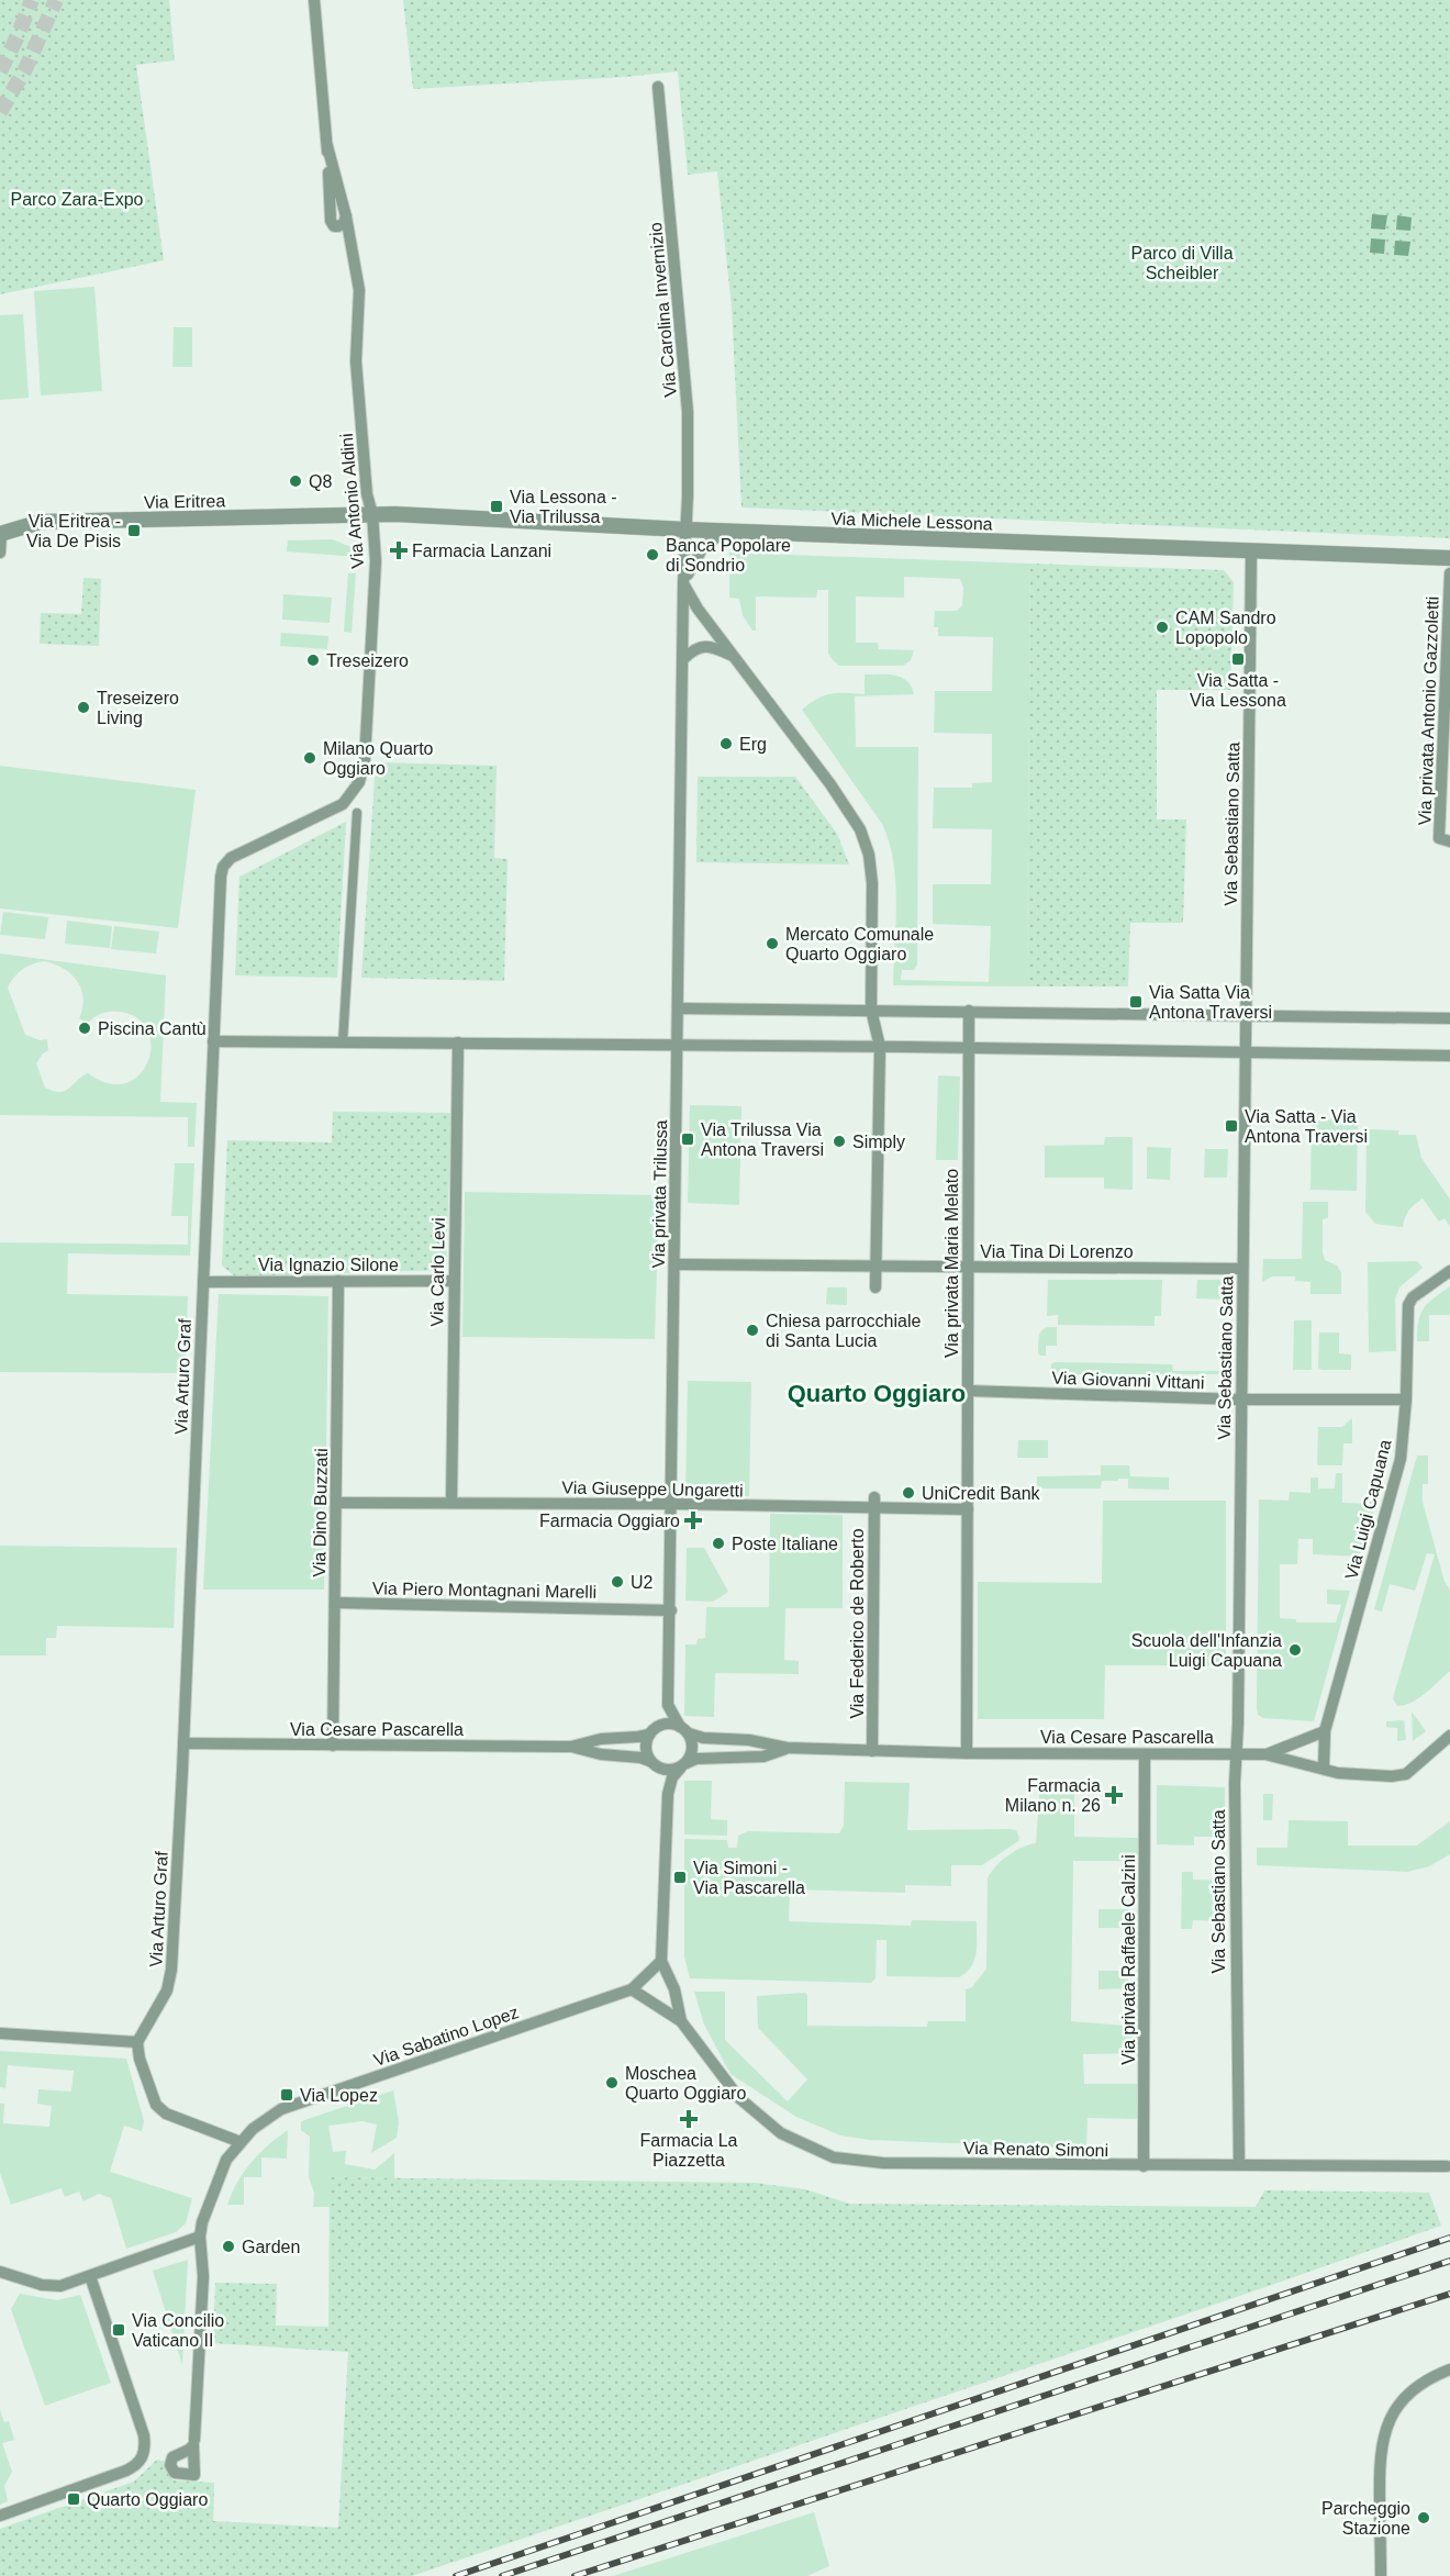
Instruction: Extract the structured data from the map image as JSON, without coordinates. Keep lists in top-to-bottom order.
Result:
{
  "streets": {
    "street": [
      "Via Carolina Invernizio",
      "Via Eritrea",
      "Via Antonio Aldini",
      "Via Michele Lessona",
      "Via privata Antonio Gazzoletti",
      "Via Sebastiano Satta",
      "Via privata Trilussa",
      "Via Tina Di Lorenzo",
      "Via privata Maria Melato",
      "Via Ignazio Silone",
      "Via Carlo Levi",
      "Via Arturo Graf",
      "Via Giovanni Vittani",
      "Via Giuseppe Ungaretti",
      "Via Luigi Capuana",
      "Via Dino Buzzati",
      "Via Piero Montagnani Marelli",
      "Via Federico de Roberto",
      "Via Cesare Pascarella",
      "Via privata Raffaele Calzini",
      "Via Sabatino Lopez",
      "Via Renato Simoni"
    ]
  },
  "crossings": [
    ["Via Carolina Invernizio", "Via Michele Lessona"],
    ["Via Eritrea", "Via Antonio Aldini"],
    ["Via Eritrea", "Via Michele Lessona"],
    ["Via Antonio Aldini", "Via Michele Lessona"],
    ["Via Antonio Aldini", "Via Arturo Graf"],
    ["Via Michele Lessona", "Via Sebastiano Satta"],
    ["Via Sebastiano Satta", "Via Tina Di Lorenzo"],
    ["Via Sebastiano Satta", "Via Giovanni Vittani"],
    ["Via Sebastiano Satta", "Via Cesare Pascarella"],
    ["Via Sebastiano Satta", "Via Renato Simoni"],
    ["Via privata Trilussa", "Via Tina Di Lorenzo"],
    ["Via privata Trilussa", "Via Giuseppe Ungaretti"],
    ["Via privata Trilussa", "Via Piero Montagnani Marelli"],
    ["Via Tina Di Lorenzo", "Via privata Maria Melato"],
    ["Via privata Maria Melato", "Via Giovanni Vittani"],
    ["Via privata Maria Melato", "Via Giuseppe Ungaretti"],
    ["Via privata Maria Melato", "Via Cesare Pascarella"],
    ["Via Ignazio Silone", "Via Carlo Levi"],
    ["Via Ignazio Silone", "Via Arturo Graf"],
    ["Via Ignazio Silone", "Via Dino Buzzati"],
    ["Via Carlo Levi", "Via Giuseppe Ungaretti"],
    ["Via Arturo Graf", "Via Cesare Pascarella"],
    ["Via Giovanni Vittani", "Via Luigi Capuana"],
    ["Via Giuseppe Ungaretti", "Via Dino Buzzati"],
    ["Via Giuseppe Ungaretti", "Via Federico de Roberto"],
    ["Via Luigi Capuana", "Via Cesare Pascarella"],
    ["Via Dino Buzzati", "Via Piero Montagnani Marelli"],
    ["Via Dino Buzzati", "Via Cesare Pascarella"],
    ["Via Federico de Roberto", "Via Cesare Pascarella"],
    ["Via Cesare Pascarella", "Via privata Raffaele Calzini"],
    ["Via privata Raffaele Calzini", "Via Renato Simoni"],
    ["Via Sabatino Lopez", "Via Renato Simoni"]
  ],
  "districts": ["Quarto Oggiaro"],
  "parks": ["Parco Zara-Expo", "Parco di Villa Scheibler"],
  "places": {
    "other": [
      "Q8",
      "Banca Popolare di Sondrio",
      "CAM Sandro Lopopolo",
      "Treseizero",
      "Treseizero Living",
      "Erg",
      "Milano Quarto Oggiaro",
      "Mercato Comunale Quarto Oggiaro",
      "Piscina Cantù",
      "Simply",
      "Chiesa parrocchiale di Santa Lucia",
      "UniCredit Bank",
      "Poste Italiane",
      "U2",
      "Scuola dell'Infanzia Luigi Capuana",
      "Moschea Quarto Oggiaro",
      "Garden",
      "Parcheggio Stazione"
    ],
    "transit": [
      "Via Lessona - Via Trilussa",
      "Via Eritrea - Via De Pisis",
      "Via Satta - Via Lessona",
      "Via Satta Via Antona Traversi",
      "Via Satta - Via Antona Traversi",
      "Via Trilussa Via Antona Traversi",
      "Via Simoni - Via Pascarella",
      "Via Lopez",
      "Via Concilio Vaticano II",
      "Quarto Oggiaro"
    ],
    "health": [
      "Farmacia Lanzani",
      "Farmacia Oggiaro",
      "Farmacia Milano n. 26",
      "Farmacia La Piazzetta"
    ]
  }
}
